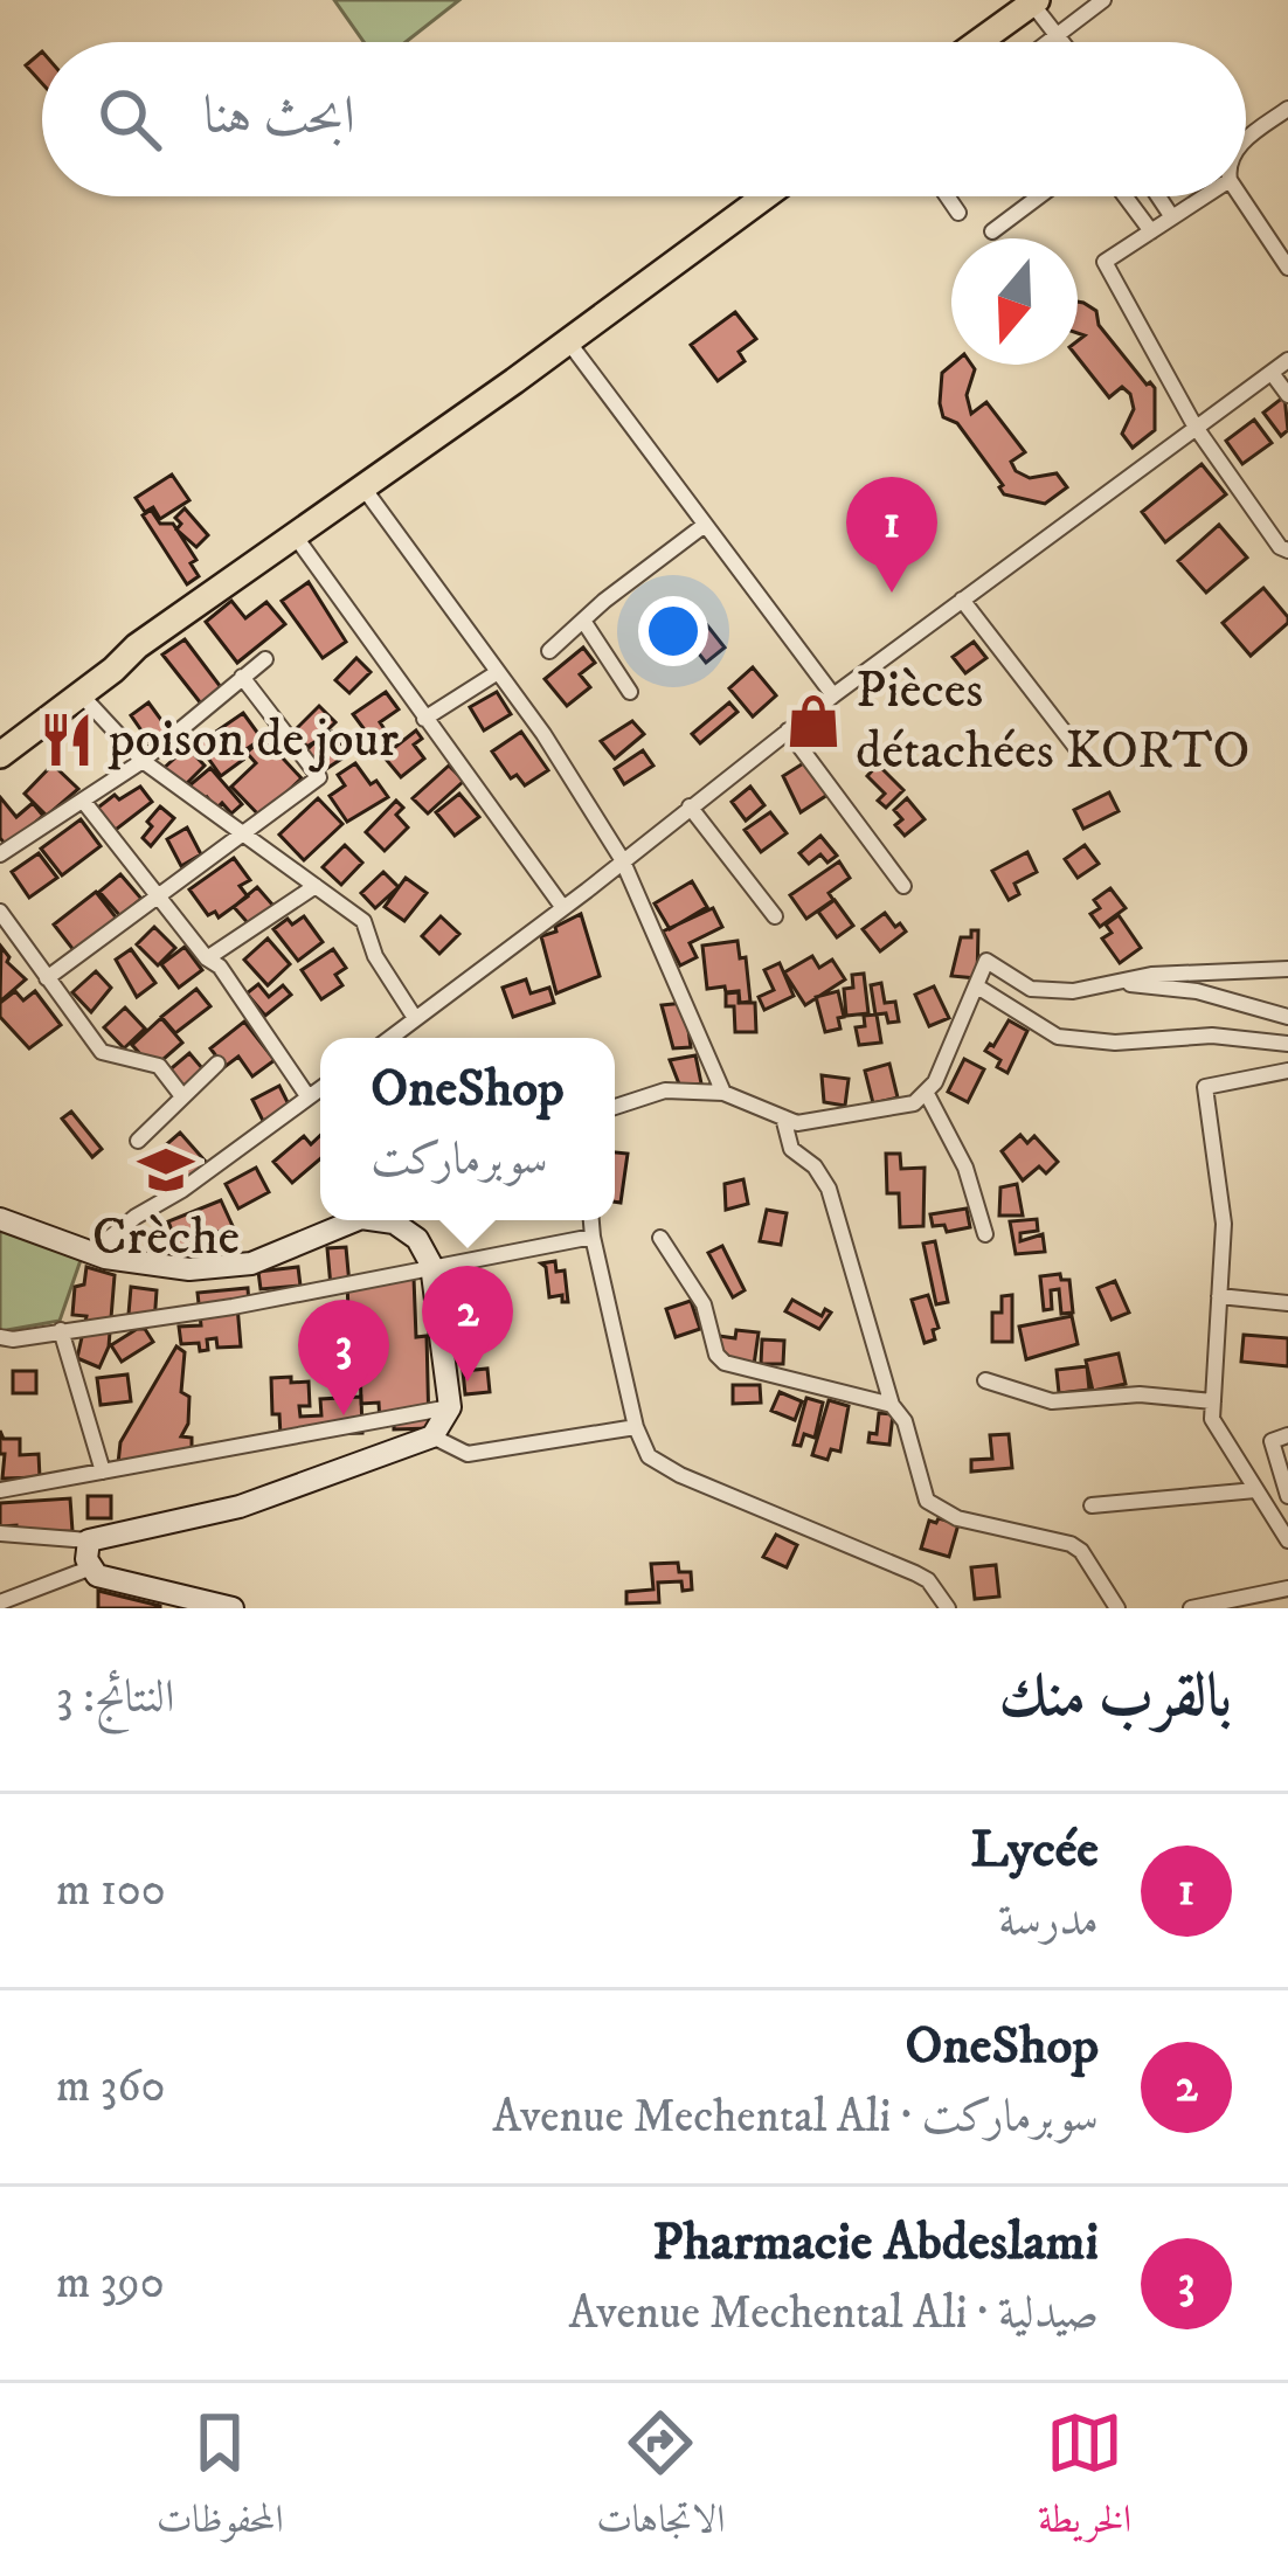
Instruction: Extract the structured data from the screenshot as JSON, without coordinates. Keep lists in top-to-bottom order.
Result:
{
  "places": {
    "shop": ["Pièces détachées KORTO"],
    "restaurant": ["poison de jour"],
    "school or university": ["Crèche"]
  },
  "north": "bottom",
  "page": {
    "search": "ابحث هنا",
    "pins": ["1", "2", "3"],
    "popup": ["OneShop", "سوبرماركت"],
    "heading": ["بالقرب منك", "النتائج: 3"],
    "list": [
      {
        "mark": "1",
        "name": "Lycée",
        "note": "مدرسة",
        "value": "100 m"
      },
      {
        "mark": "2",
        "name": "OneShop",
        "note": "سوبرماركت · Avenue Mechental Ali",
        "value": "360 m"
      },
      {
        "mark": "3",
        "name": "Pharmacie Abdeslami",
        "note": "صيدلية · Avenue Mechental Ali",
        "value": "390 m"
      }
    ],
    "nav": ["الخريطة", "الاتجاهات", "المحفوظات"]
  }
}
